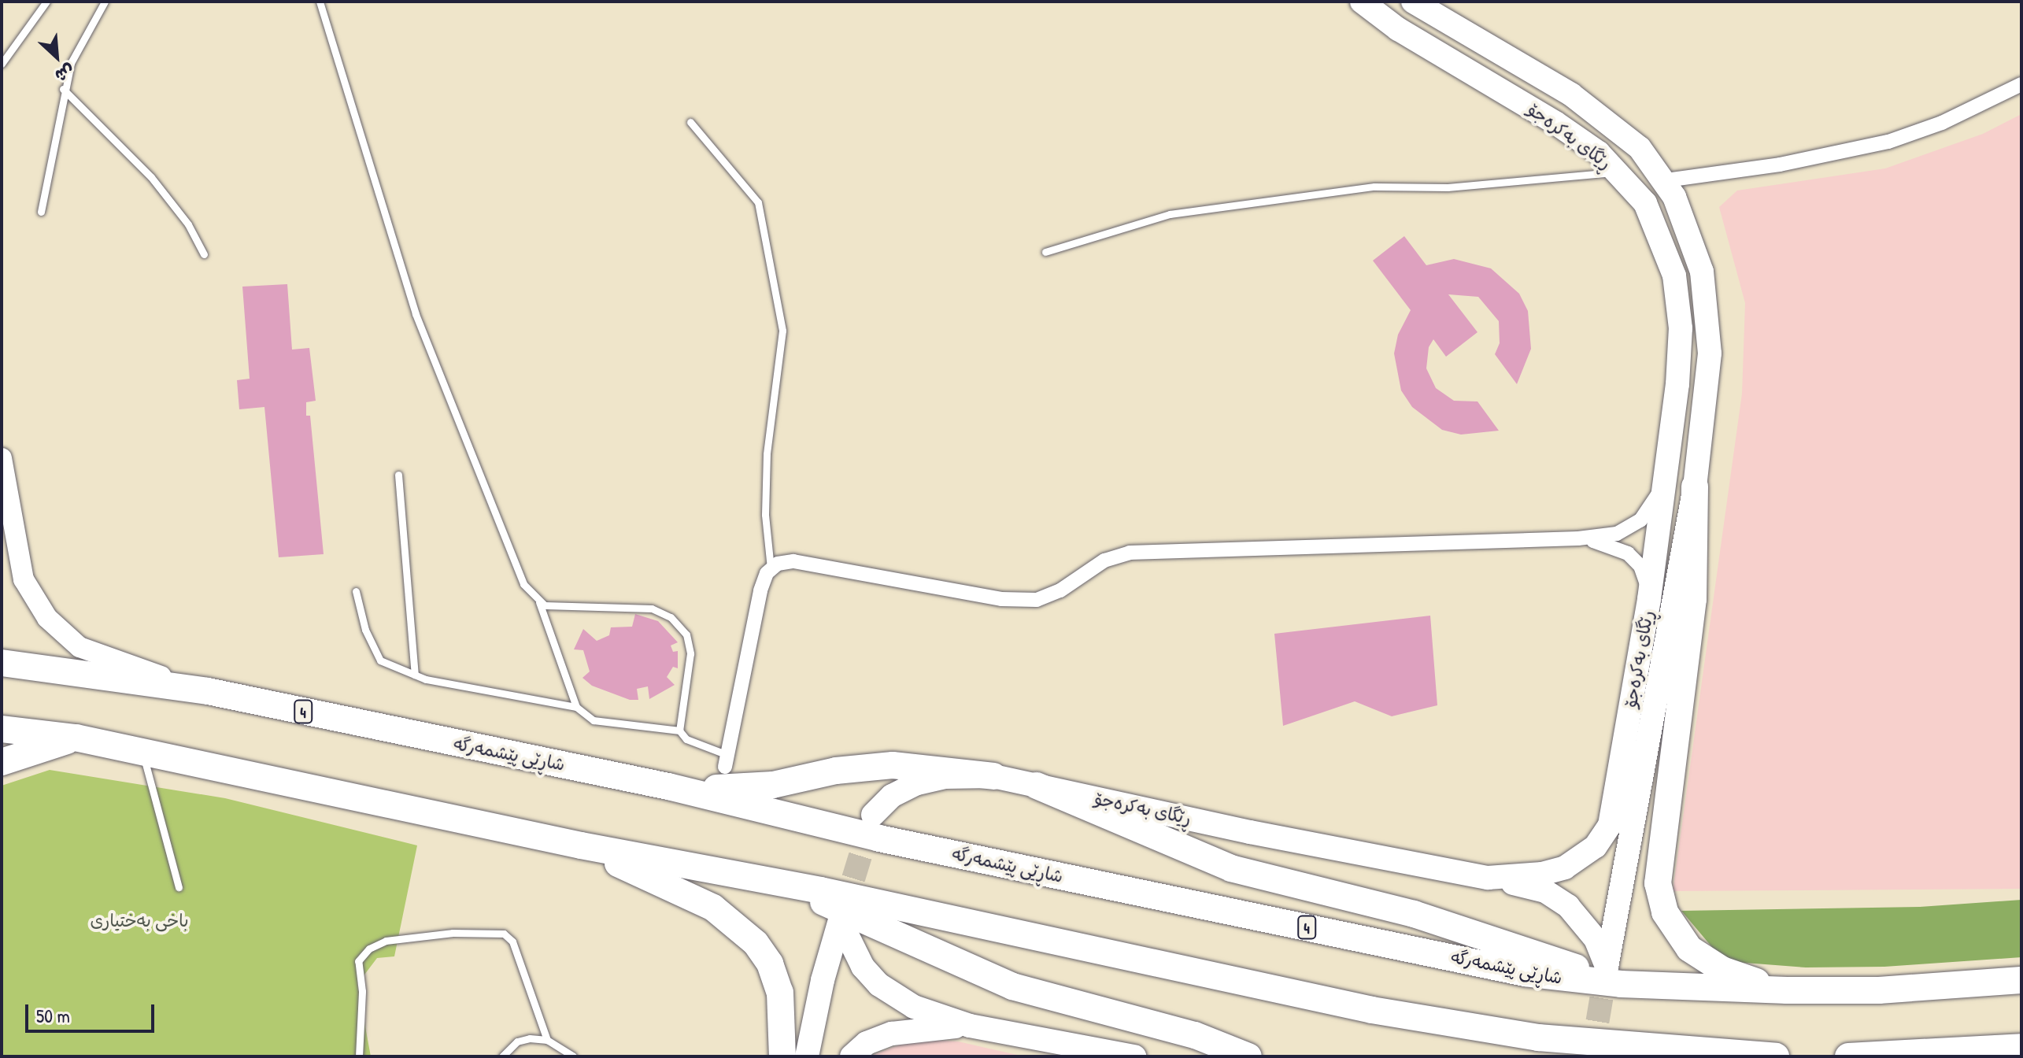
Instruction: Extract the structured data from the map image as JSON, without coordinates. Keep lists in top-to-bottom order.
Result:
{
  "streets": {
    "highway": ["4", "شاڕێی پێشمەرگە"],
    "main road": ["ڕێگای بەکرەجۆ"]
  },
  "parks": ["باخی بەختیاری"],
  "scale_bar": "50 m",
  "north": "bottom right"
}
